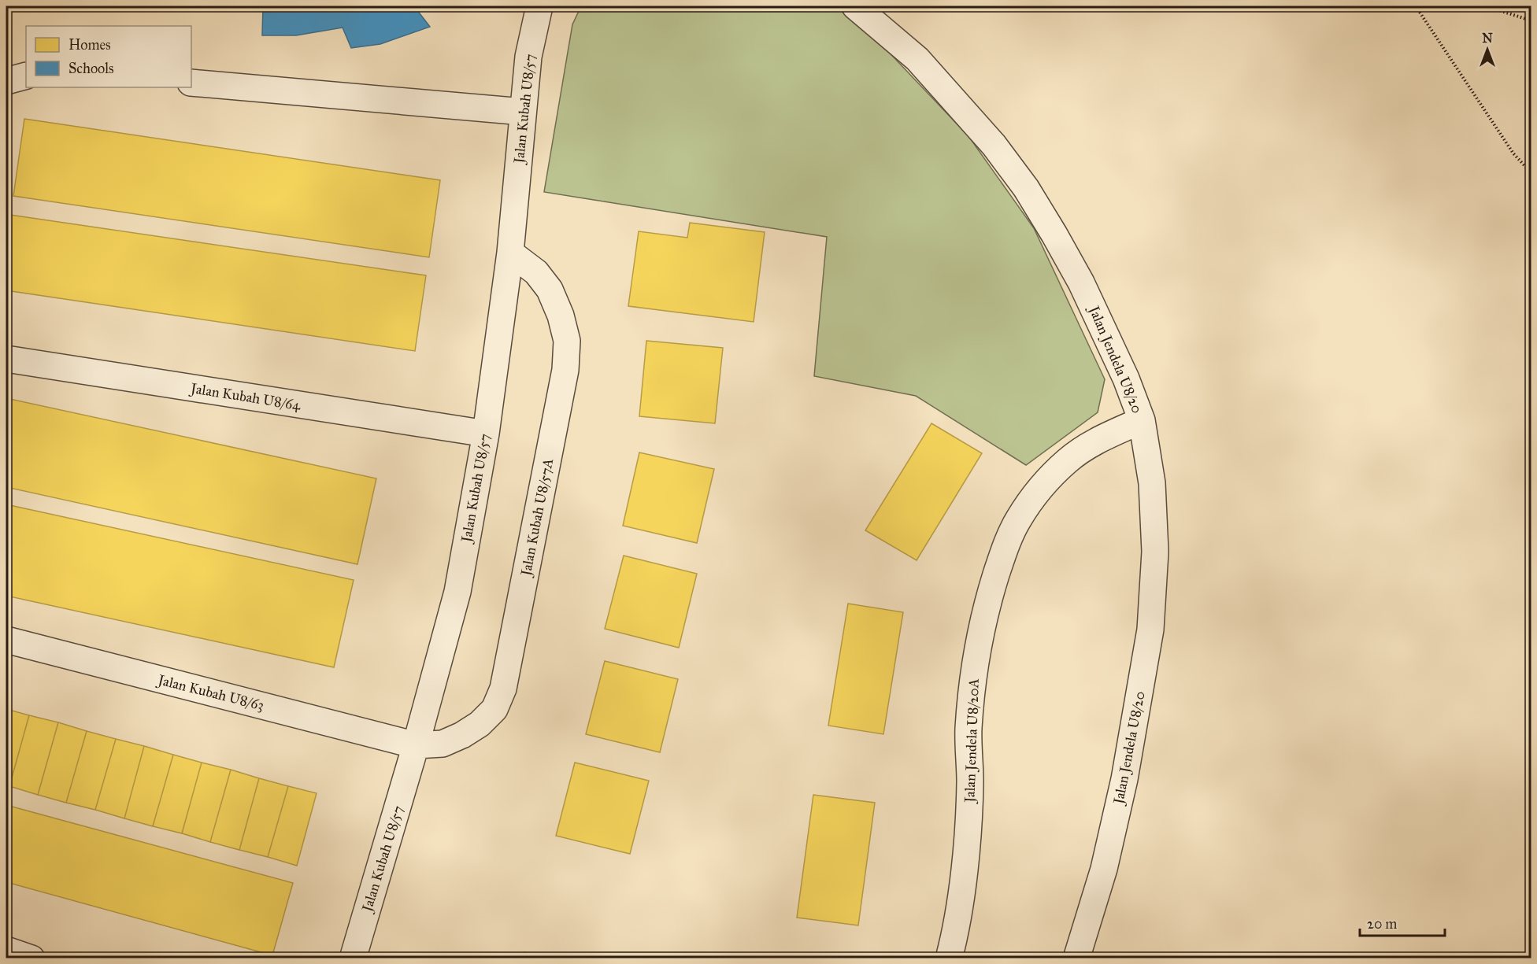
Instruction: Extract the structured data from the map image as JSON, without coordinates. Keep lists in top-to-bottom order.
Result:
{
  "streets": {
    "street": [
      "Jalan Kubah U8/57",
      "Jalan Jendela U8/20",
      "Jalan Kubah U8/64",
      "Jalan Kubah U8/57A",
      "Jalan Kubah U8/63",
      "Jalan Jendela U8/20A"
    ]
  },
  "crossings": [
    ["Jalan Kubah U8/57", "Jalan Kubah U8/64"],
    ["Jalan Kubah U8/57", "Jalan Kubah U8/57A"],
    ["Jalan Kubah U8/57", "Jalan Kubah U8/63"],
    ["Jalan Jendela U8/20", "Jalan Jendela U8/20A"],
    ["Jalan Kubah U8/57A", "Jalan Kubah U8/63"]
  ],
  "legend": ["Homes", "Schools"],
  "scale_bar": "20 m",
  "north": "top"
}
